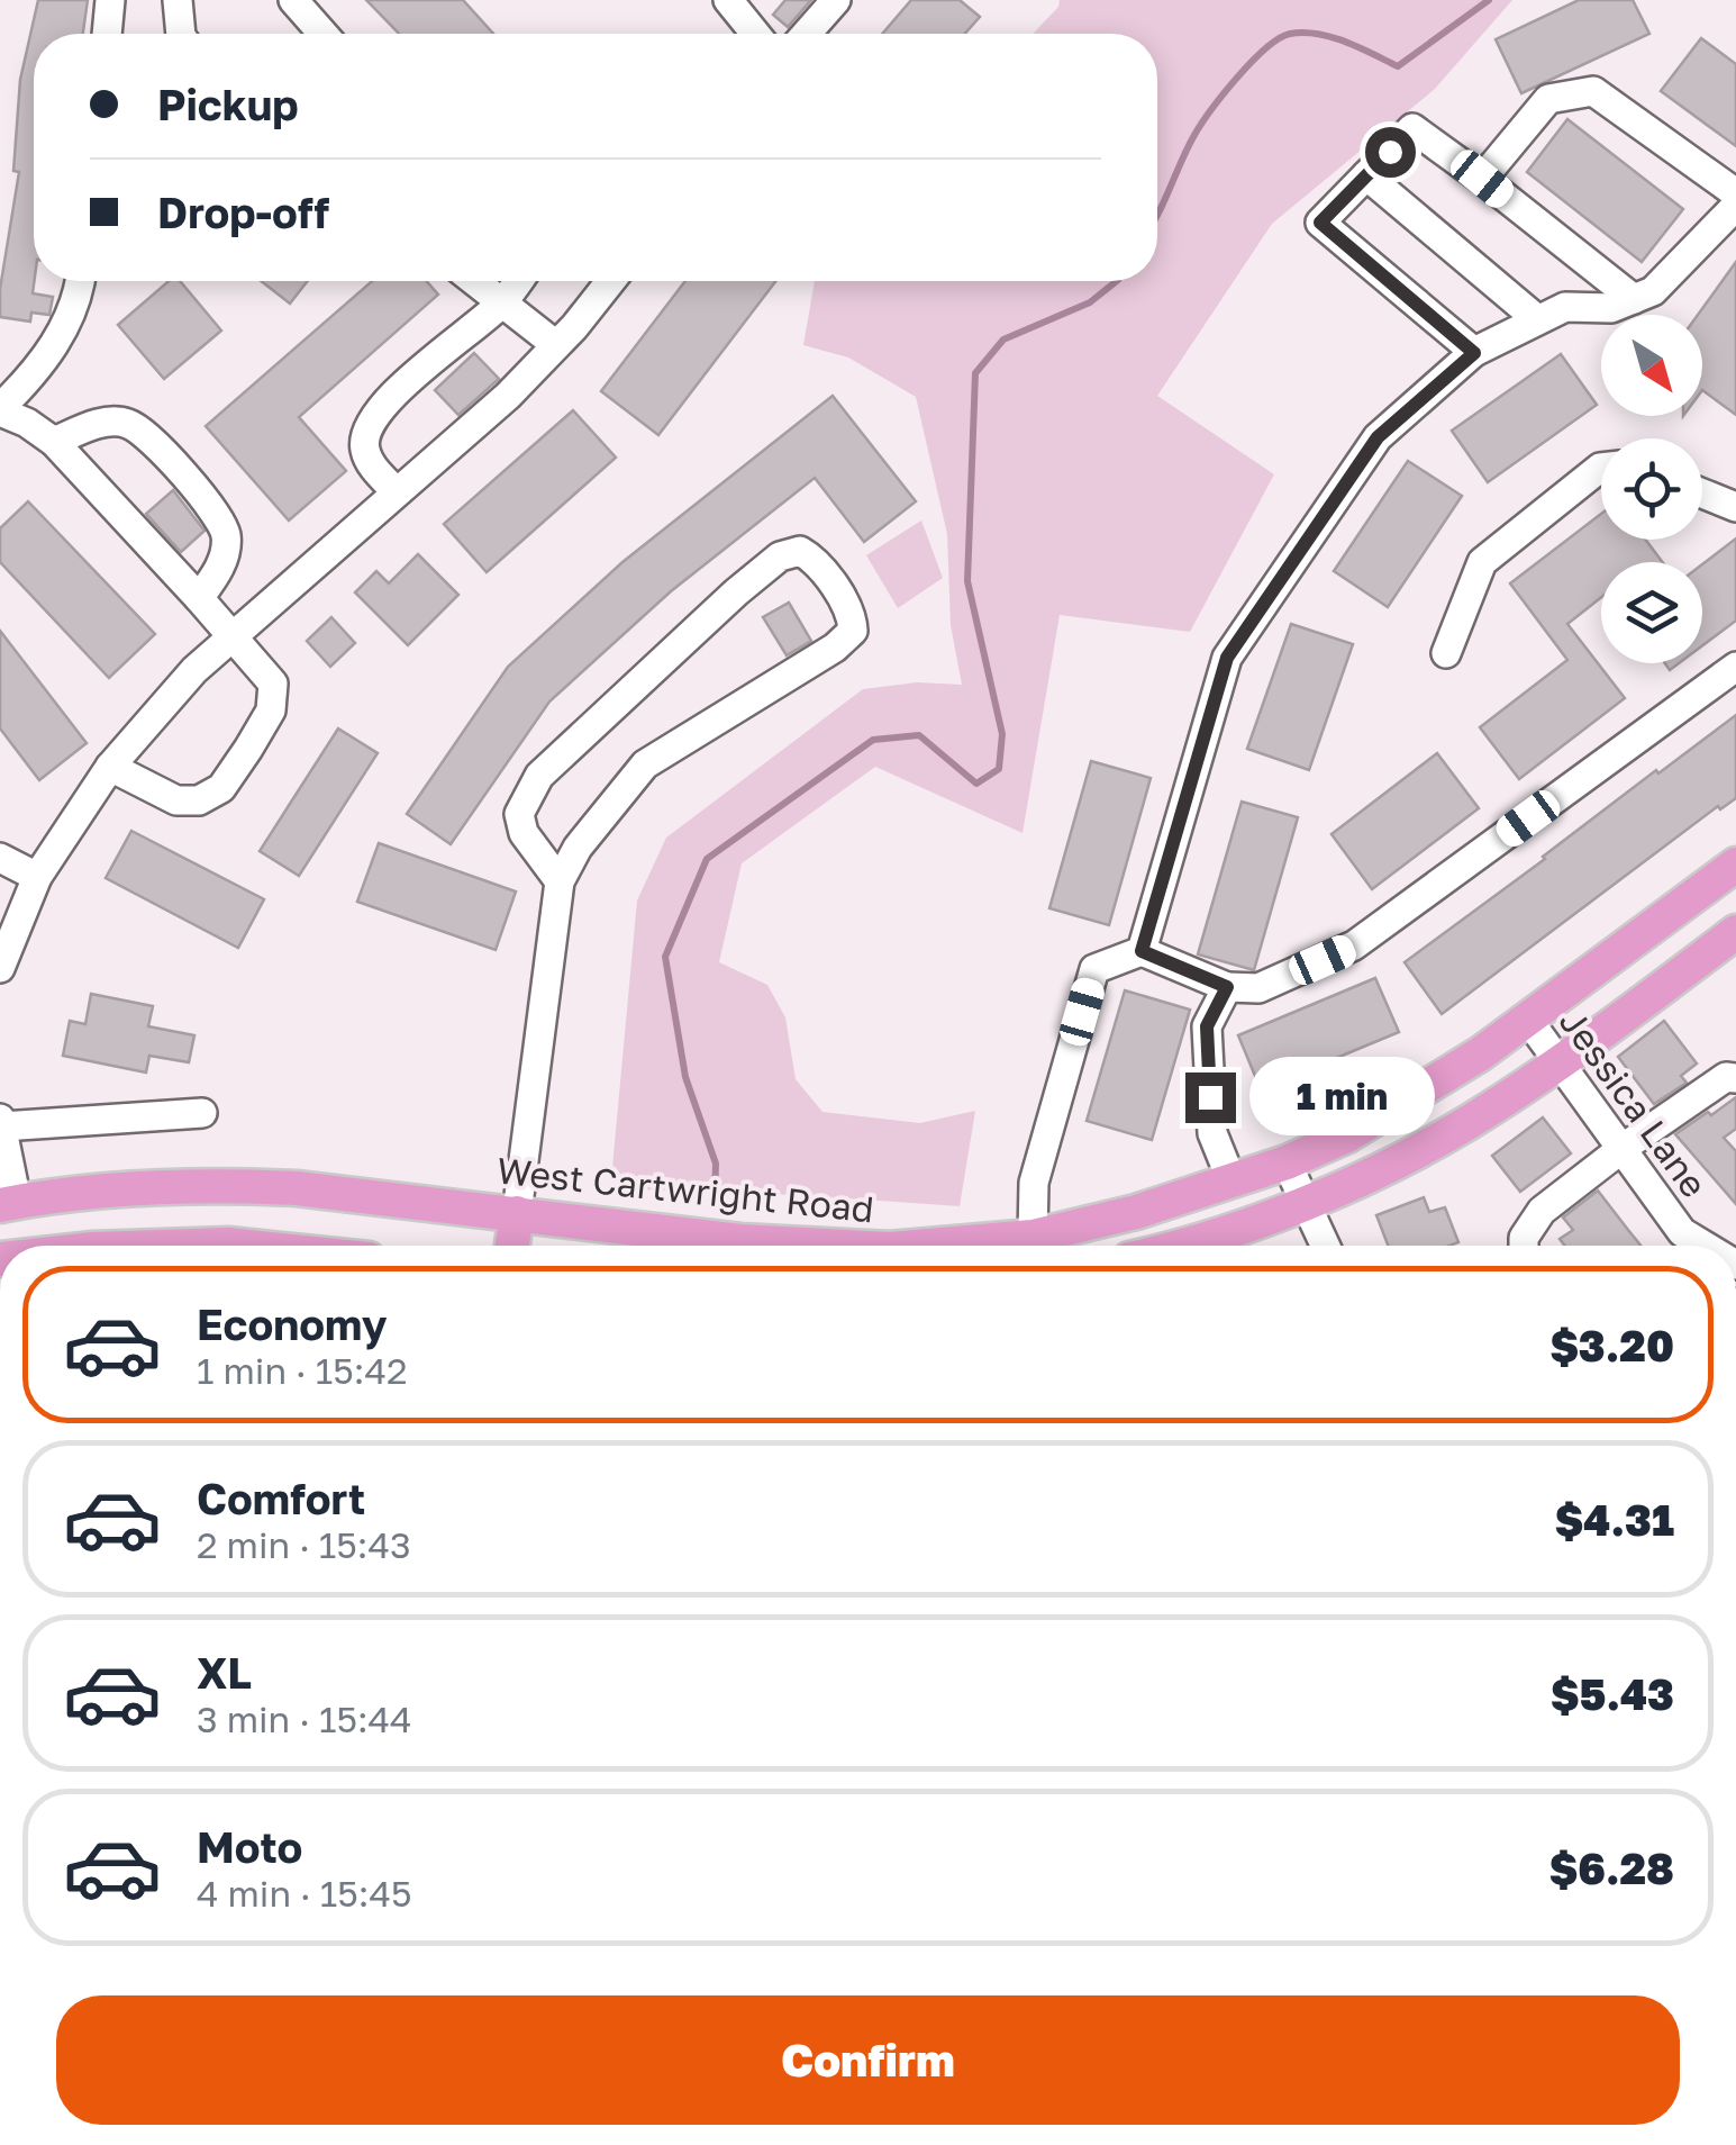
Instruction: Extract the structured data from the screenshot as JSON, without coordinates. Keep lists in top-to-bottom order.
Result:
{
  "streets": {
    "main road": ["West Cartwright Road"],
    "street": ["Jessica Lane"]
  },
  "crossings": [
    ["Jessica Lane", "West Cartwright Road"]
  ],
  "north": "bottom right",
  "page": {
    "banner": ["Pickup", "Drop-off"],
    "bubble": "1 min",
    "list": [
      {
        "name": "Economy",
        "note": "1 min · 15:42",
        "value": "$3.20"
      },
      {
        "name": "Comfort",
        "note": "2 min · 15:43",
        "value": "$4.31"
      },
      {
        "name": "XL",
        "note": "3 min · 15:44",
        "value": "$5.43"
      },
      {
        "name": "Moto",
        "note": "4 min · 15:45",
        "value": "$6.28"
      }
    ],
    "buttons": "Confirm"
  }
}
